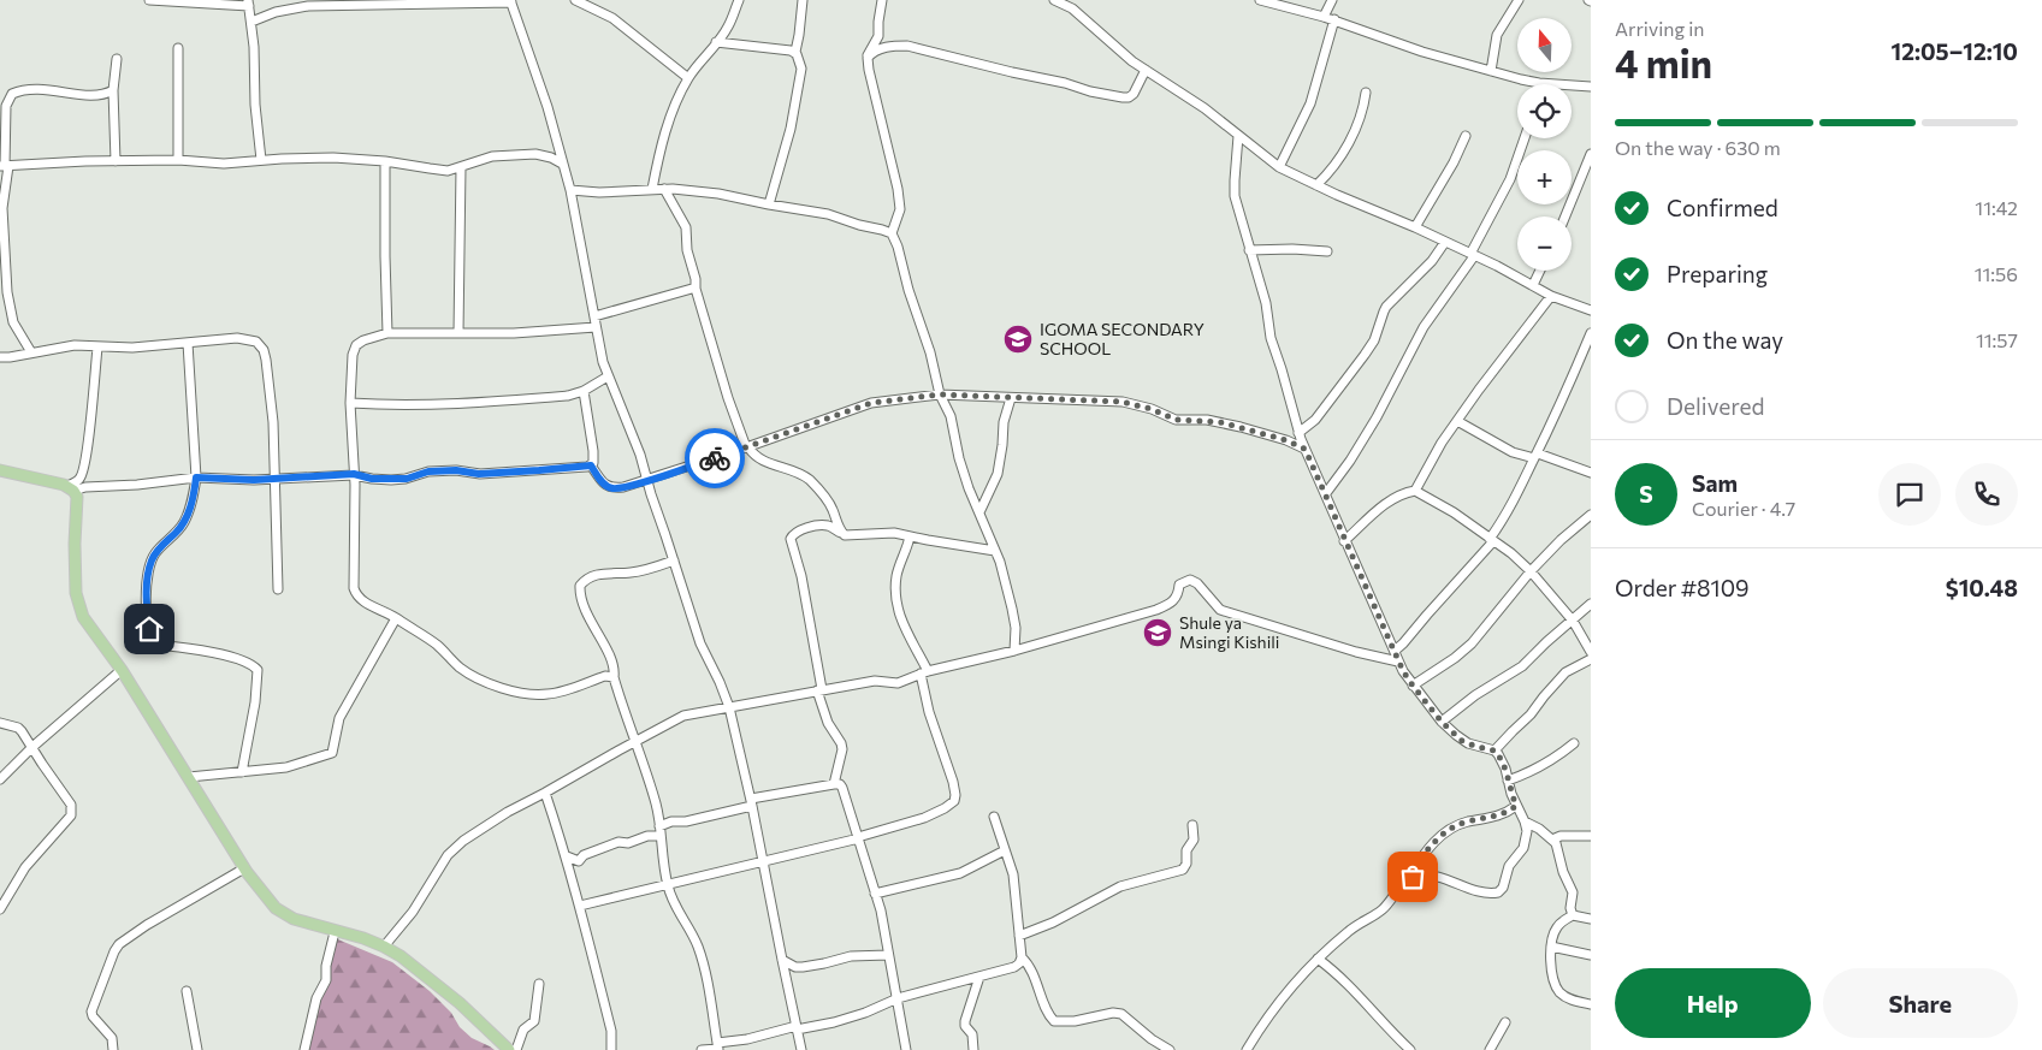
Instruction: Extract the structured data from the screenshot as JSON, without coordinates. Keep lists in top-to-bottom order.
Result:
{
  "places": {
    "school or university": ["IGOMA SECONDARY SCHOOL", "Shule ya Msingi Kishili"]
  },
  "north": "top",
  "page": {
    "heading": ["4 min", "Arriving in", "12:05–12:10"],
    "panel": [
      "Sam",
      "Courier · 4.7",
      "Order #8109",
      "$10.48"
    ],
    "map_buttons": ["+", "−"],
    "bar": "On the way · 630 m",
    "list": [
      ["Confirmed", "11:42"],
      ["Preparing", "11:56"],
      ["On the way", "11:57"],
      "Delivered"
    ],
    "round": "S",
    "buttons": ["Help", "Share"]
  }
}
